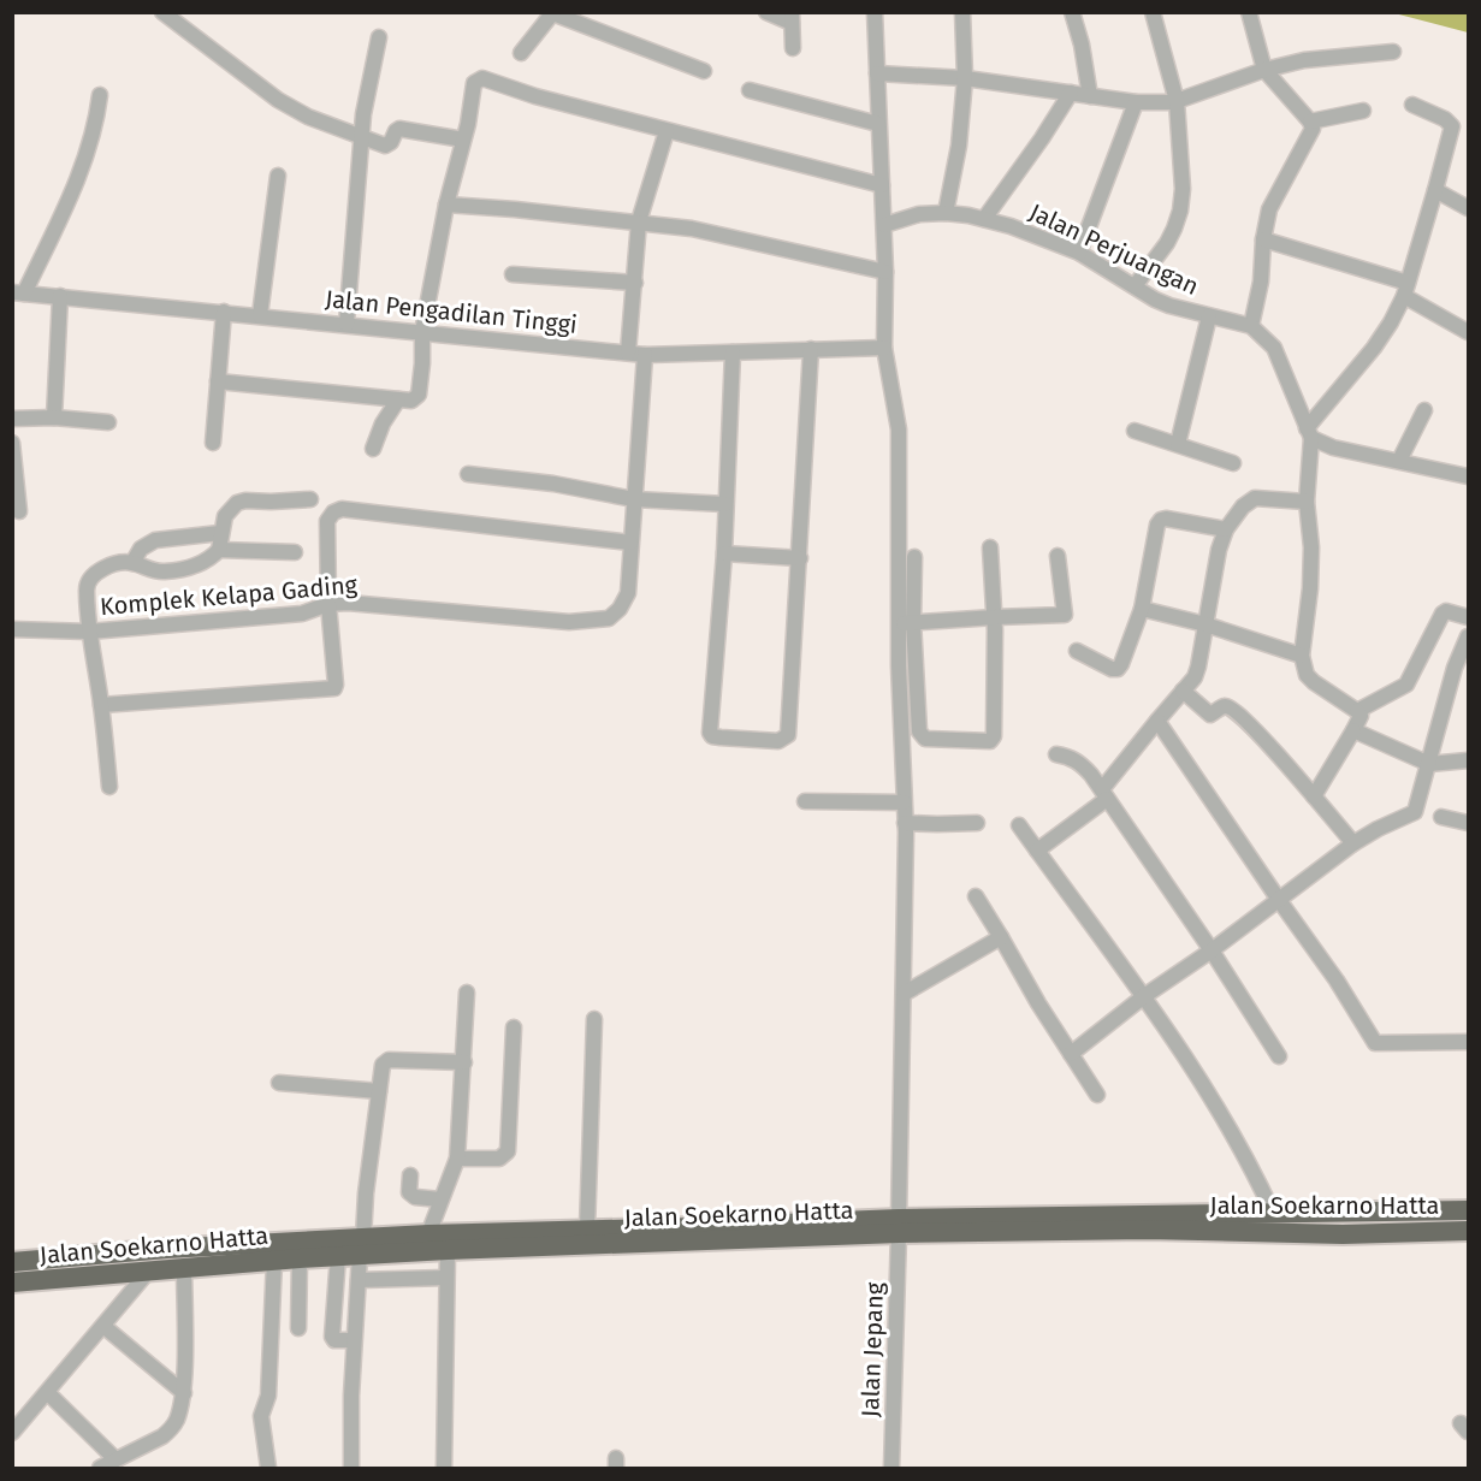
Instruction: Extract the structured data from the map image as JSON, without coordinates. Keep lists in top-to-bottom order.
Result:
{
  "streets": {
    "highway": ["Jalan Soekarno Hatta"],
    "street": [
      "Jalan Perjuangan",
      "Jalan Pengadilan Tinggi",
      "Komplek Kelapa Gading",
      "Jalan Jepang"
    ]
  },
  "crossings": [
    ["Jalan Pengadilan Tinggi", "Komplek Kelapa Gading"],
    ["Jalan Soekarno Hatta", "Jalan Jepang"]
  ]
}
